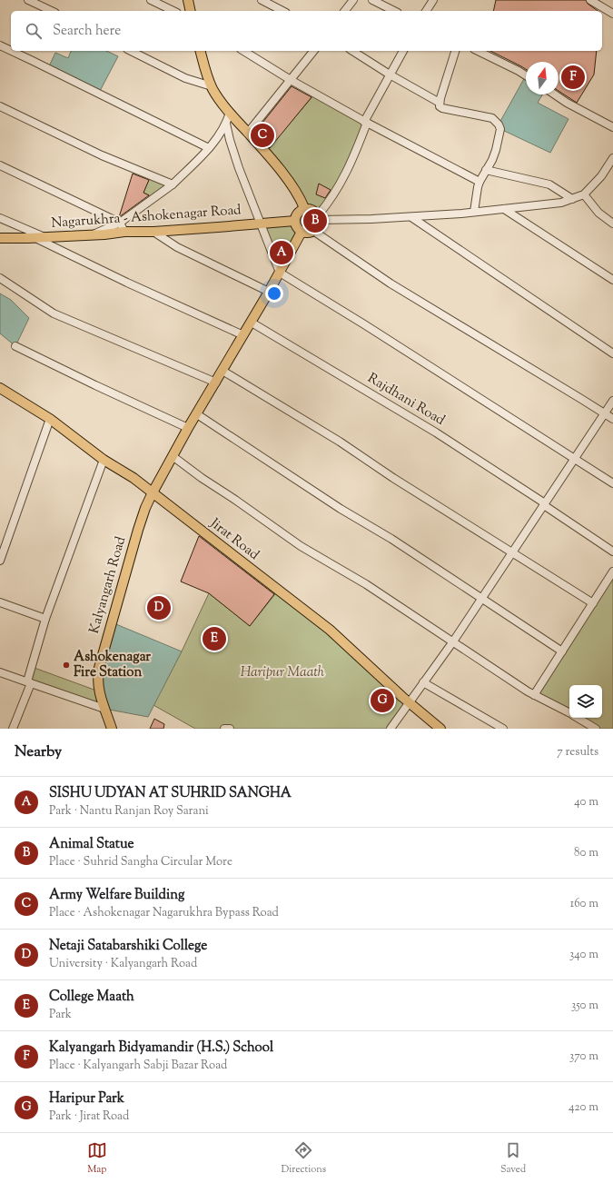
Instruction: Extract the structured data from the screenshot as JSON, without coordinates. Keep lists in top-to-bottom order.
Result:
{
  "streets": {
    "main road": ["Nagarukhra - Ashokenagar Road", "Jirat Road", "Kalyangarh Road"],
    "street": ["Rajdhani Road"]
  },
  "crossings": [
    ["Nagarukhra - Ashokenagar Road", "Kalyangarh Road"],
    ["Rajdhani Road", "Kalyangarh Road"],
    ["Jirat Road", "Kalyangarh Road"]
  ],
  "parks": ["Haripur Maath"],
  "places": ["Ashokenagar Fire Station"],
  "north": "top",
  "page": {
    "search": "Search here",
    "pins": [
      "F",
      "C",
      "B",
      "A",
      "D",
      "E",
      "G"
    ],
    "heading": ["Nearby", "7 results"],
    "list": [
      {
        "mark": "A",
        "name": "SISHU UDYAN AT SUHRID SANGHA",
        "note": "Park · Nantu Ranjan Roy Sarani",
        "value": "40 m"
      },
      {
        "mark": "B",
        "name": "Animal Statue",
        "note": "Place · Suhrid Sangha Circular More",
        "value": "80 m"
      },
      {
        "mark": "C",
        "name": "Army Welfare Building",
        "note": "Place · Ashokenagar Nagarukhra Bypass Road",
        "value": "160 m"
      },
      {
        "mark": "D",
        "name": "Netaji Satabarshiki College",
        "note": "University · Kalyangarh Road",
        "value": "340 m"
      },
      {
        "mark": "E",
        "name": "College Maath",
        "note": "Park",
        "value": "350 m"
      },
      {
        "mark": "F",
        "name": "Kalyangarh Bidyamandir (H.S.) School",
        "note": "Place · Kalyangarh Sabji Bazar Road",
        "value": "370 m"
      },
      {
        "mark": "G",
        "name": "Haripur Park",
        "note": "Park · Jirat Road",
        "value": "420 m"
      }
    ],
    "nav": ["Map", "Directions", "Saved"]
  }
}
